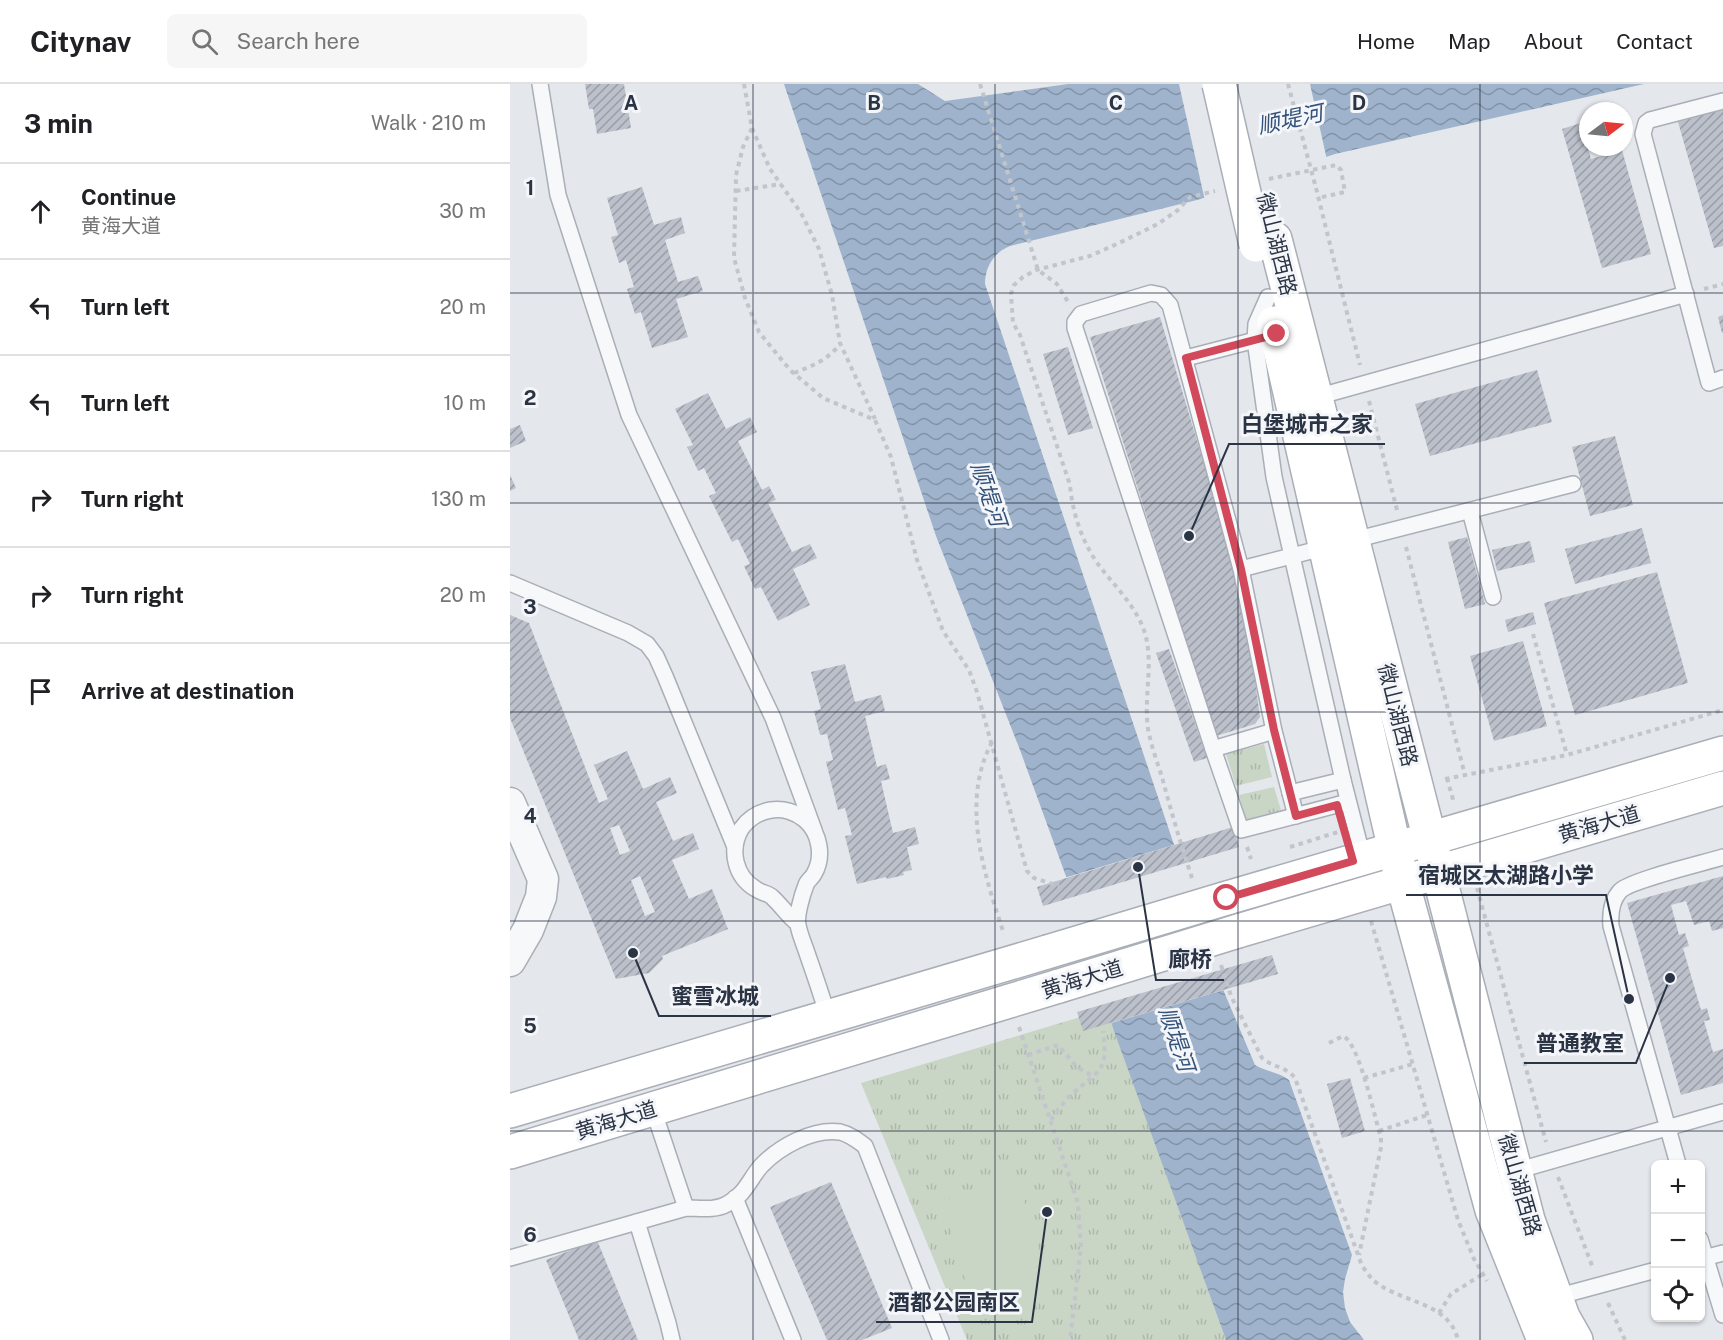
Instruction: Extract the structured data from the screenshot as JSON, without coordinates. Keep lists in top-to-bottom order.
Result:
{
  "streets": {
    "street": ["微山湖西路", "黄海大道"]
  },
  "crossings": [
    ["微山湖西路", "黄海大道"]
  ],
  "water": ["顺堤河"],
  "places": [
    "白堡城市之家",
    "廊桥",
    "蜜雪冰城",
    "普通教室",
    "宿城区太湖路小学",
    "酒都公园南区"
  ],
  "north": "right",
  "page": {
    "header": "Citynav",
    "search": "Search here",
    "nav": [
      "Home",
      "Map",
      "About",
      "Contact"
    ],
    "heading": ["3 min", "Walk · 210 m"],
    "list": [
      ["Continue", "黄海大道", "30 m"],
      ["Turn left", "20 m"],
      ["Turn left", "10 m"],
      ["Turn right", "130 m"],
      ["Turn right", "20 m"],
      "Arrive at destination"
    ],
    "map_buttons": ["+", "−"]
  },
  "grid": {
    "columns": [
      "A",
      "B",
      "C",
      "D"
    ],
    "rows": [
      "1",
      "2",
      "3",
      "4",
      "5",
      "6"
    ]
  }
}
